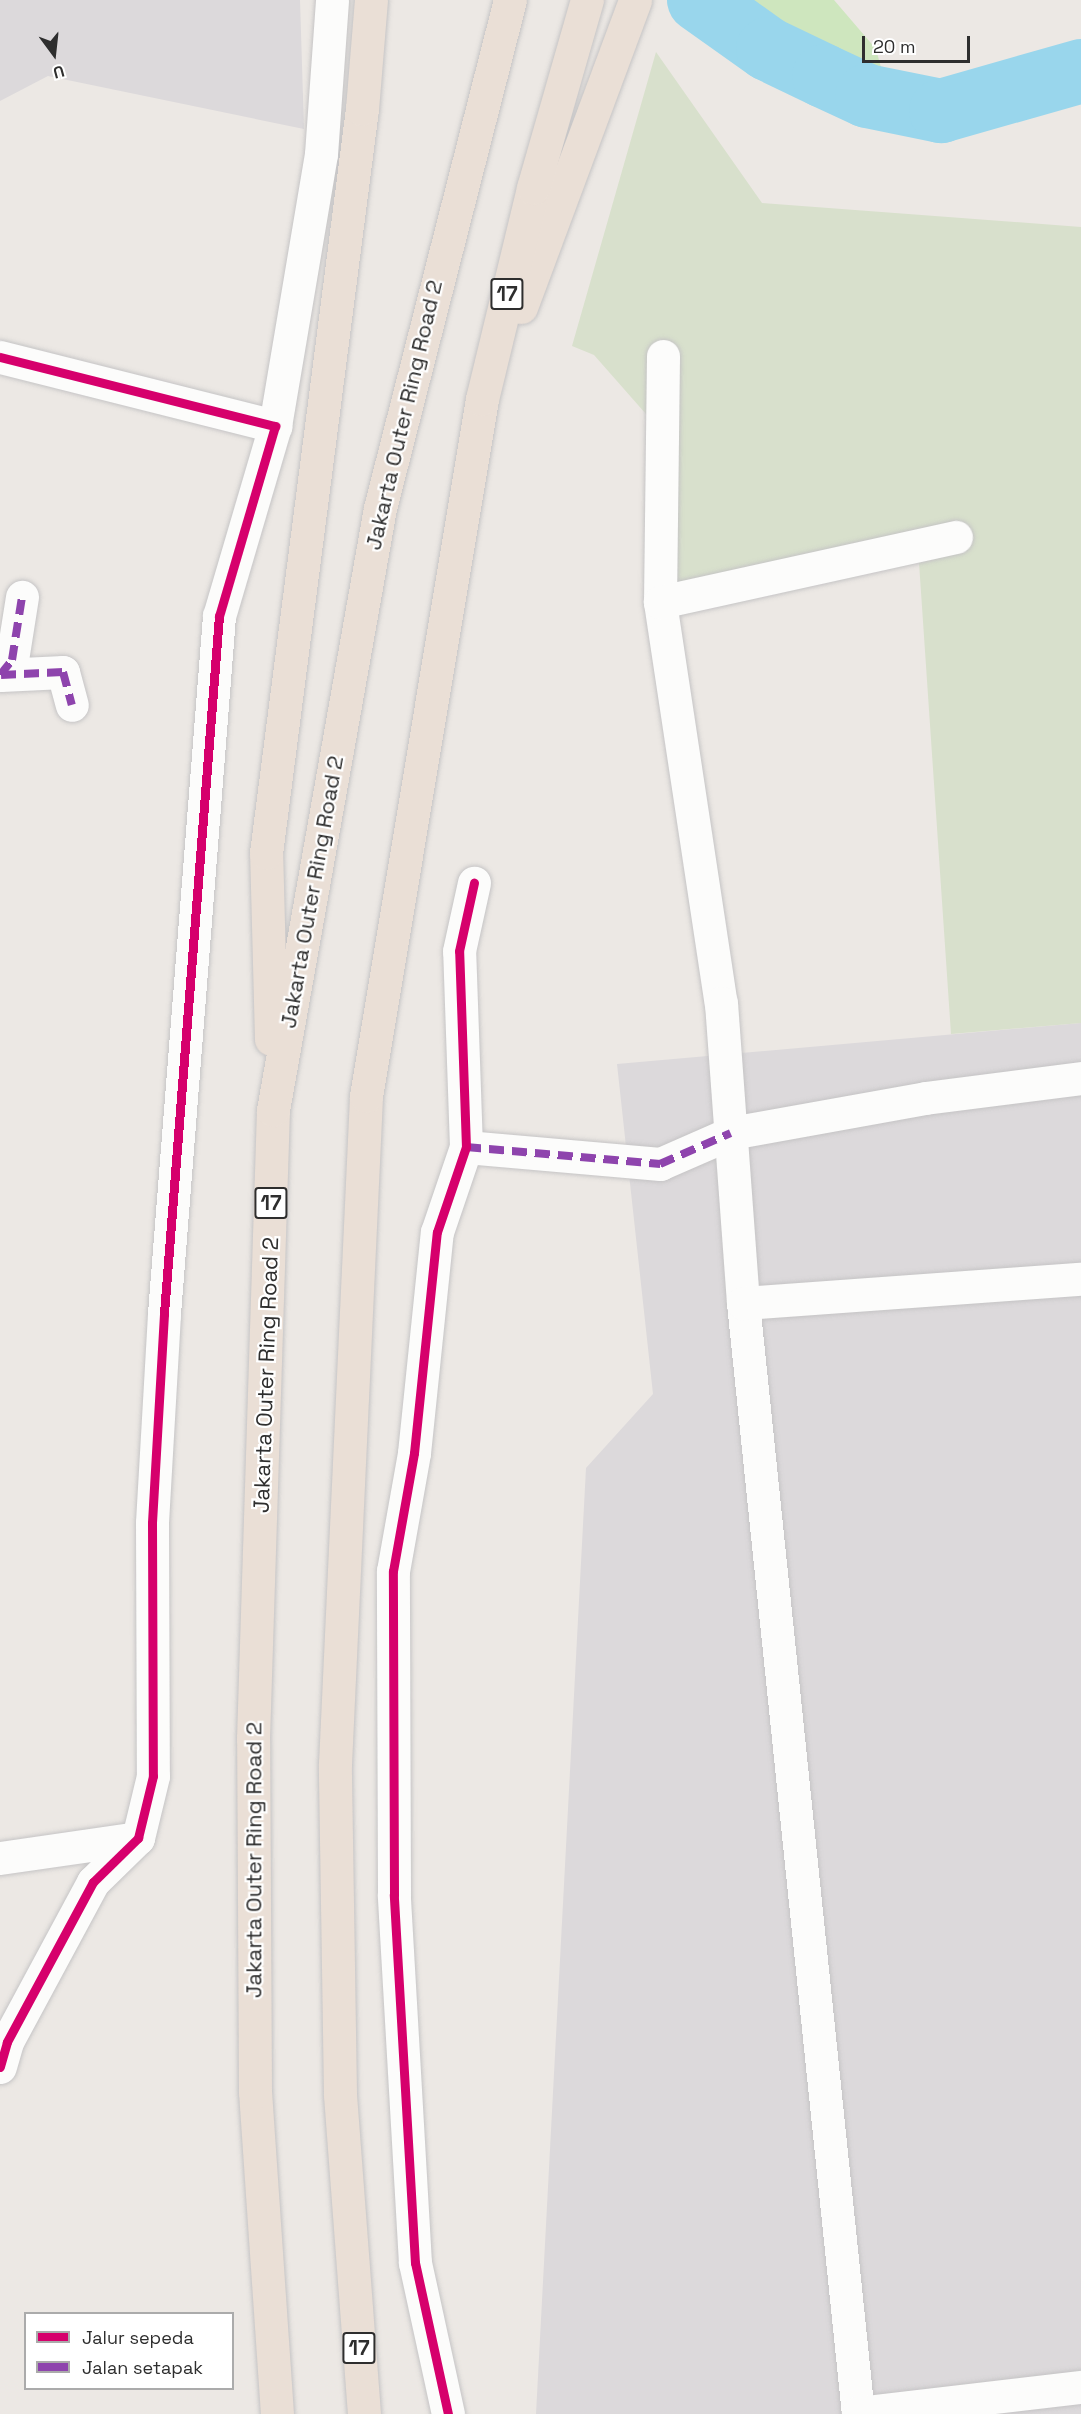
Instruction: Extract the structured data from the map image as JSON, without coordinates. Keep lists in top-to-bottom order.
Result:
{
  "streets": {
    "highway": ["17", "Jakarta Outer Ring Road 2"]
  },
  "legend": ["Jalur sepeda", "Jalan setapak"],
  "scale_bar": "20 m",
  "north": "bottom"
}
